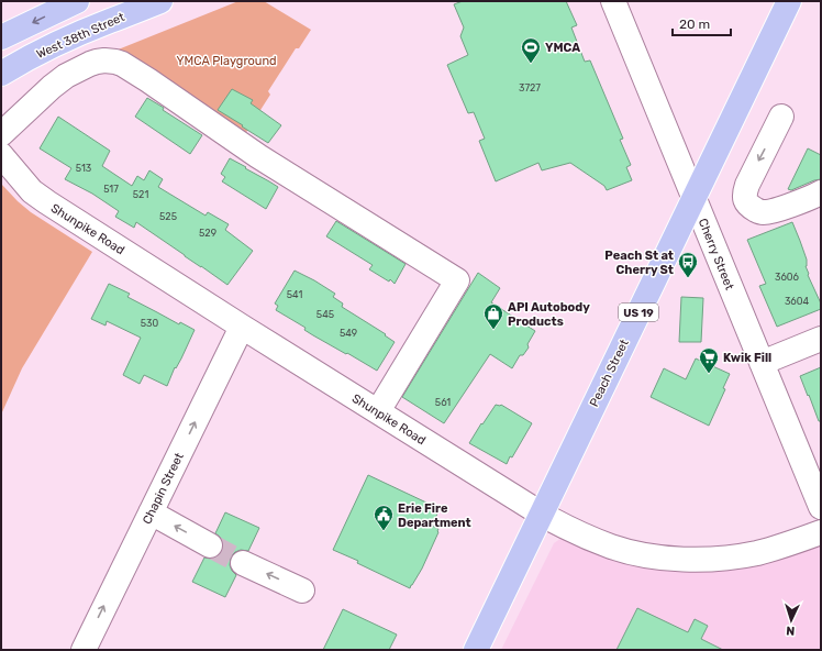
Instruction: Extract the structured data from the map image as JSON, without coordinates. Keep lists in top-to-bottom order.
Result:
{
  "streets": {
    "main road": ["West 38th Street", "US 19", "Peach Street"],
    "street": ["Shunpike Road", "Cherry Street", "Chapin Street"]
  },
  "crossings": [
    ["Shunpike Road", "Peach Street"],
    ["Shunpike Road", "Chapin Street"],
    ["Cherry Street", "Peach Street"]
  ],
  "one_way": ["Chapin Street"],
  "parks": ["YMCA Playground"],
  "places": {
    "sports": ["YMCA"],
    "bus stop": ["Peach St at Cherry St"],
    "shop": ["API Autobody Products"],
    "supermarket": ["Kwik Fill"],
    "public building": ["Erie Fire Department"]
  },
  "house_numbers": [
    "3727",
    "513",
    "517",
    "521",
    "525",
    "529",
    "3606",
    "541",
    "3604",
    "545",
    "530",
    "549",
    "561"
  ],
  "scale_bar": "20 m",
  "north": "bottom"
}
